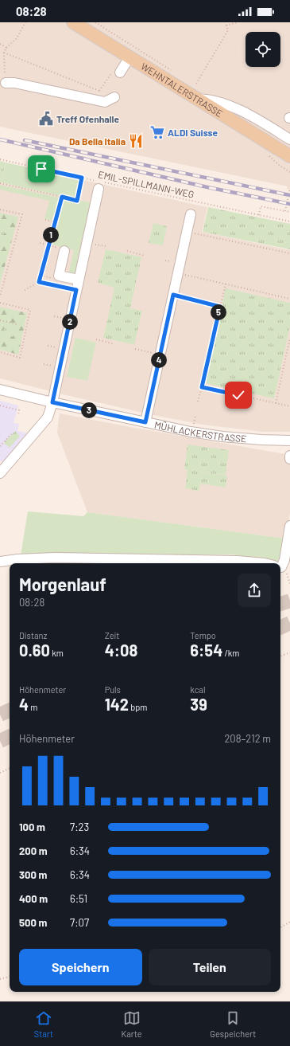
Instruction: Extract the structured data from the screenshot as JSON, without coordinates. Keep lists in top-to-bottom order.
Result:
{
  "streets": {
    "main road": ["WEHNTALERSTRASSE"],
    "street": ["MÜHLACKERSTRASSE"],
    "path": ["EMIL-SPILLMANN-WEG"]
  },
  "places": {
    "public building": ["Treff Ofenhalle"],
    "supermarket": ["ALDI Suisse"],
    "restaurant": ["Da Bella Italia"]
  },
  "page": {
    "status": "08:28",
    "pins": [
      "1",
      "5",
      "2",
      "4",
      "3"
    ],
    "heading": ["Morgenlauf", "08:28"],
    "stats": [
      ["Distanz", "0.60 km"],
      ["Zeit", "4:08"],
      ["Tempo", "6:54 /km"],
      ["Höhenmeter", "4 m"],
      ["Puls", "142 bpm"],
      ["kcal", "39"]
    ],
    "chart": ["Höhenmeter", "208–212 m"],
    "list": [
      {
        "name": "100 m",
        "note": "7:23"
      },
      {
        "name": "200 m",
        "note": "6:34"
      },
      {
        "name": "300 m",
        "note": "6:34"
      },
      {
        "name": "400 m",
        "note": "6:51"
      },
      {
        "name": "500 m",
        "note": "7:07"
      }
    ],
    "buttons": ["Speichern", "Teilen"],
    "tabs": ["Start", "Karte", "Gespeichert"]
  }
}
